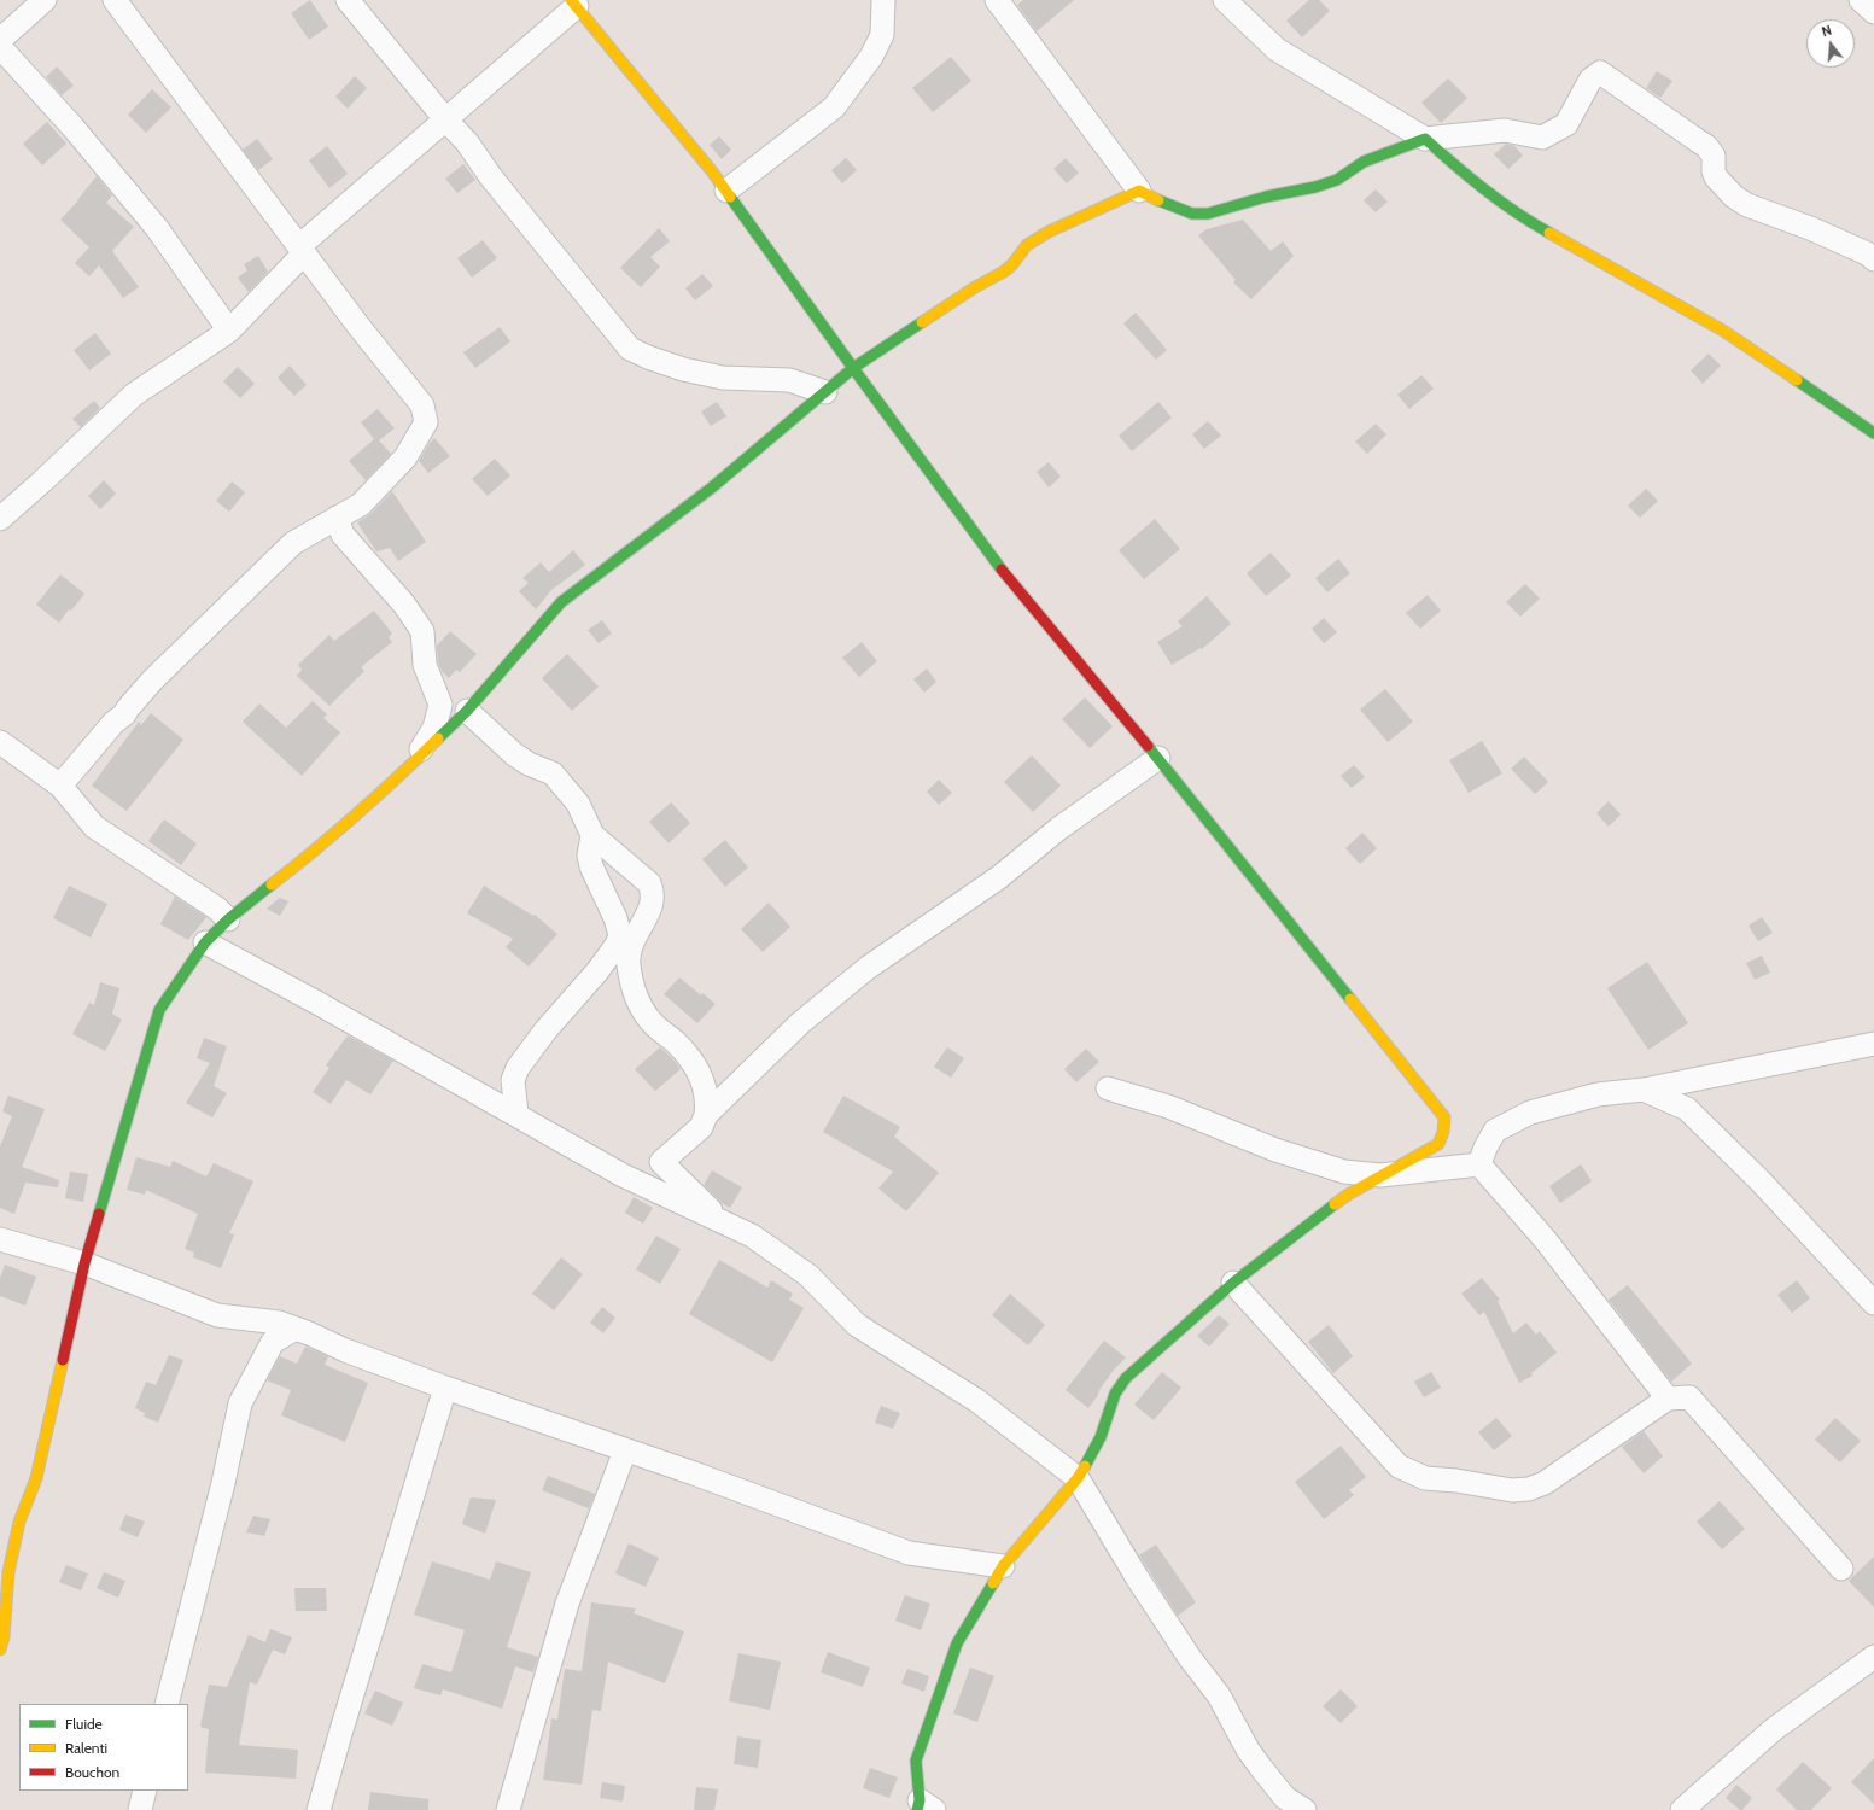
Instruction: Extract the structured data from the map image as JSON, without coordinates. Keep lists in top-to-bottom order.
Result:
{
  "legend": ["Fluide", "Ralenti", "Bouchon"],
  "north": "top"
}
